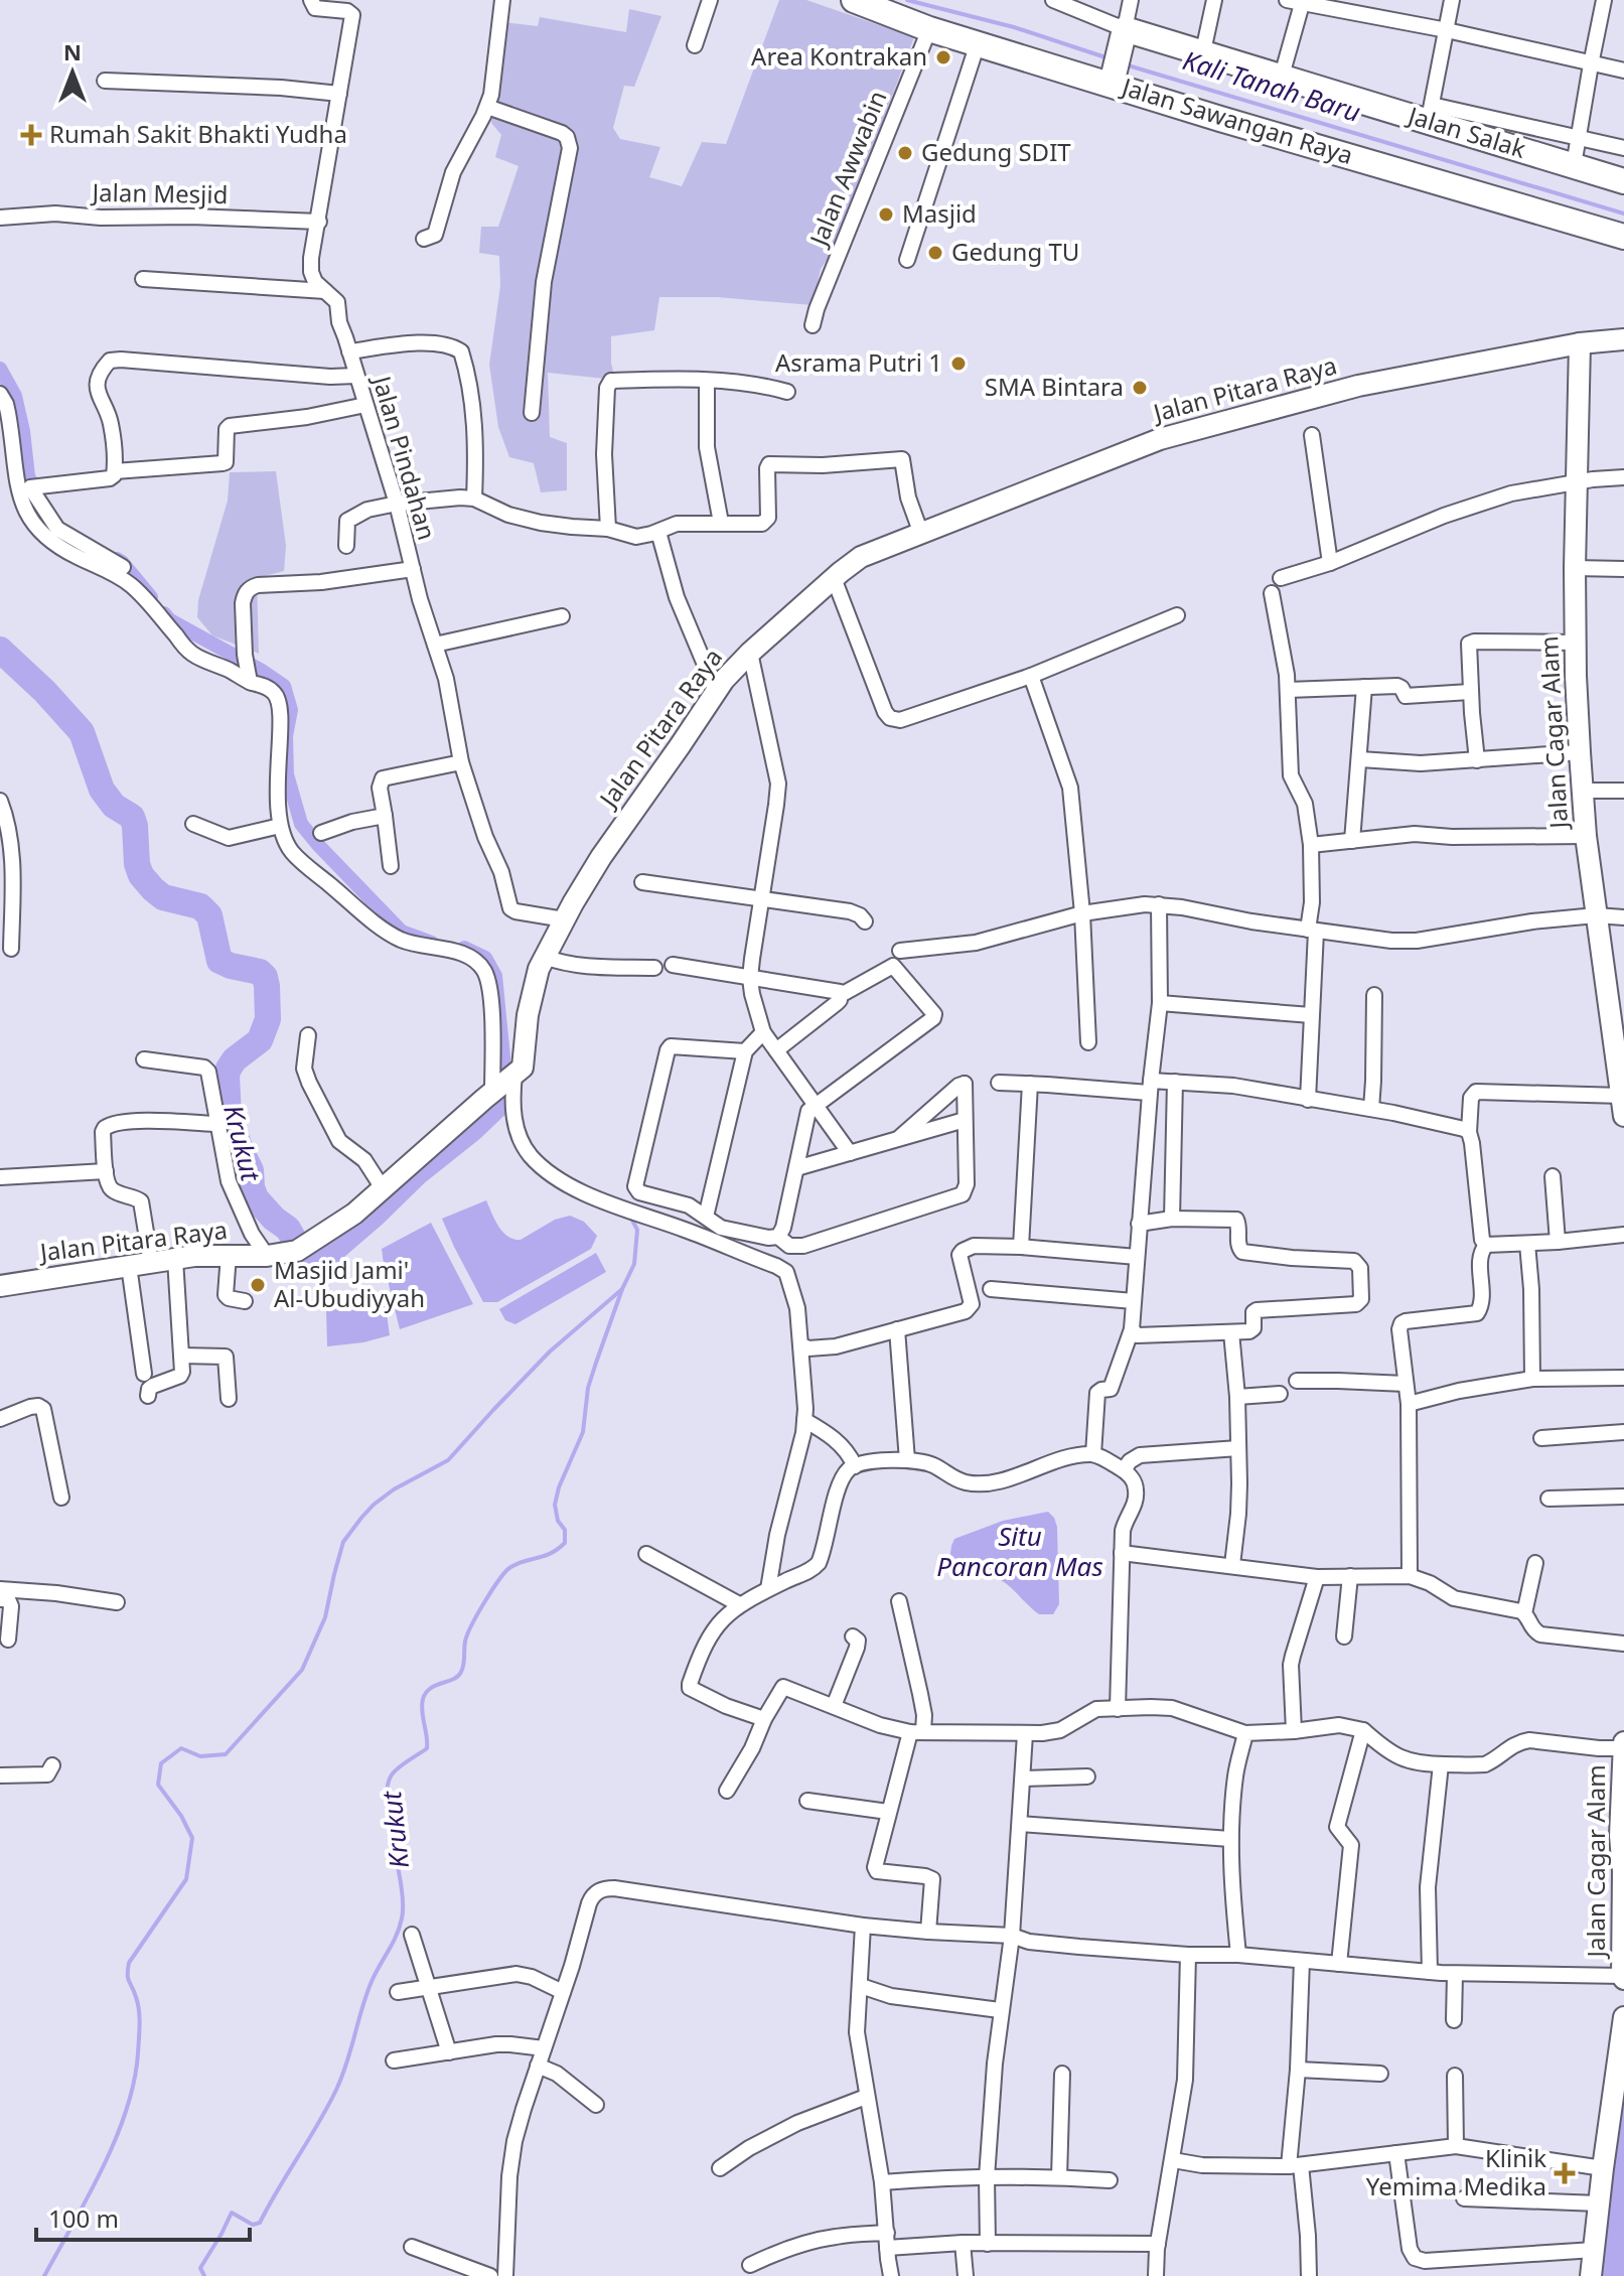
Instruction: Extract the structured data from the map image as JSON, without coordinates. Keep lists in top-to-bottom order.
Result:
{
  "streets": {
    "highway": ["Jalan Sawangan Raya", "Jalan Salak"],
    "main road": ["Jalan Pitara Raya", "Jalan Cagar Alam"],
    "street": ["Jalan Awwabin", "Jalan Mesjid", "Jalan Pindahan"]
  },
  "crossings": [
    ["Jalan Sawangan Raya", "Jalan Awwabin"],
    ["Jalan Mesjid", "Jalan Pindahan"],
    ["Jalan Pitara Raya", "Jalan Pindahan"],
    ["Jalan Pitara Raya", "Jalan Cagar Alam"]
  ],
  "water": ["Kali Tanah Baru", "Krukut", "Situ Pancoran Mas"],
  "places": {
    "other": [
      "Area Kontrakan",
      "Gedung SDIT",
      "Masjid",
      "Gedung TU",
      "Asrama Putri 1",
      "SMA Bintara",
      "Masjid Jami' Al-Ubudiyyah"
    ],
    "health": ["Rumah Sakit Bhakti Yudha", "Klinik Yemima Medika"]
  },
  "scale_bar": "100 m",
  "north": "top"
}
